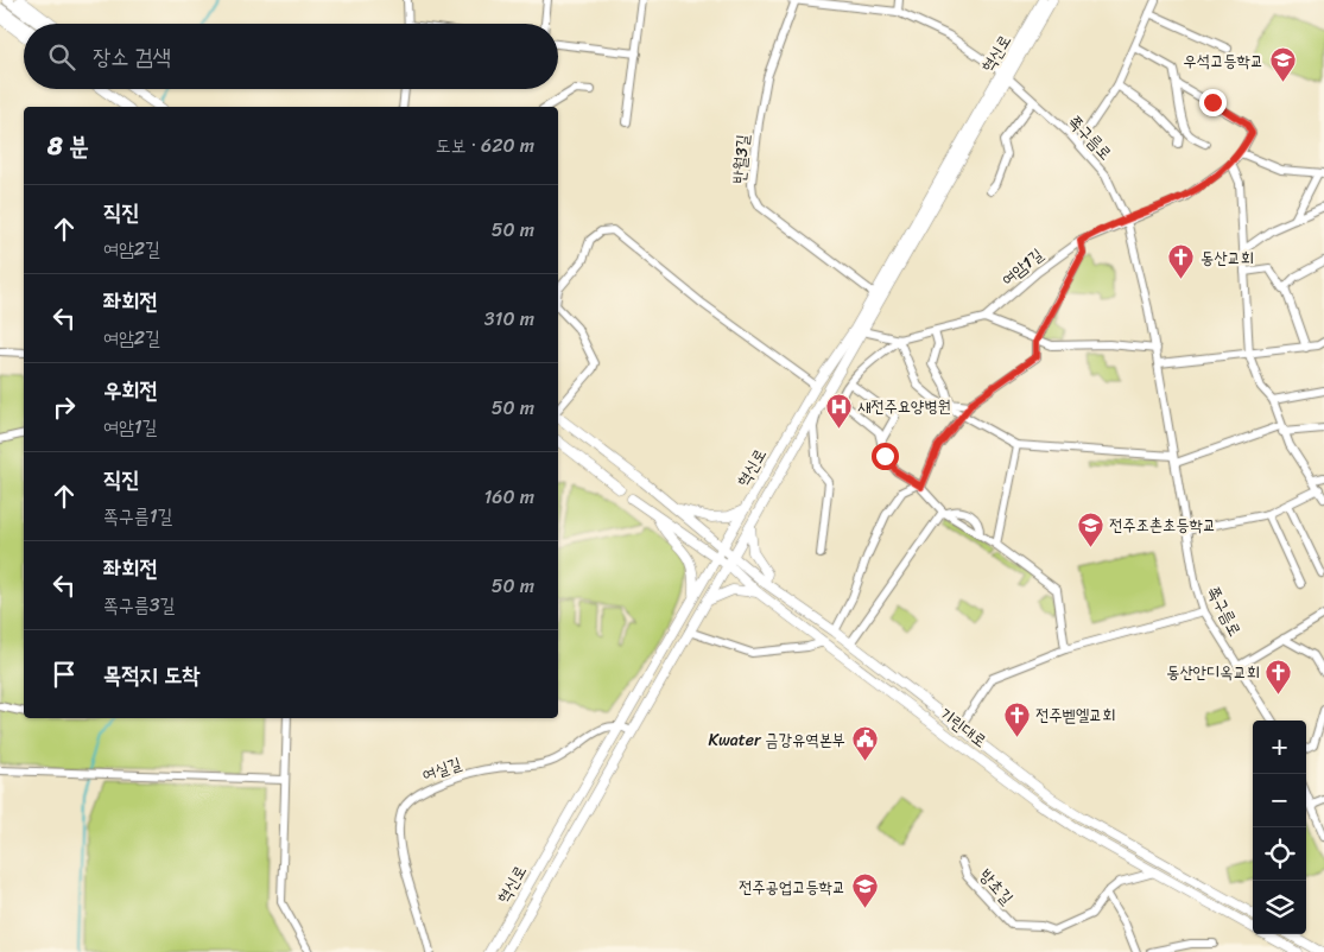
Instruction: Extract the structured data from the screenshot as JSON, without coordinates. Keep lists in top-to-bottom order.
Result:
{
  "streets": {
    "street": [
      "혁신로",
      "쪽구름로",
      "반월3길",
      "여암1길",
      "기린대로",
      "여실길",
      "방초길"
    ]
  },
  "crossings": [
    ["혁신로", "쪽구름로"],
    ["혁신로", "반월3길"],
    ["혁신로", "여암1길"],
    ["혁신로", "기린대로"],
    ["혁신로", "여실길"],
    ["쪽구름로", "반월3길"],
    ["쪽구름로", "여암1길"],
    ["쪽구름로", "기린대로"],
    ["기린대로", "방초길"]
  ],
  "places": {
    "school or university": ["우석고등학교", "전주조촌초등학교", "전주공업고등학교"],
    "church": ["동산교회", "동산안디옥교회", "전주벧엘교회"],
    "hospital": ["새전주요양병원"],
    "public building": ["Kwater 금강유역본부"]
  },
  "page": {
    "search": "장소 검색",
    "heading": ["8 분", "도보 · 620 m"],
    "list": [
      ["직진", "여암2길", "50 m"],
      ["좌회전", "여암2길", "310 m"],
      ["우회전", "여암1길", "50 m"],
      ["직진", "쪽구름1길", "160 m"],
      ["좌회전", "쪽구름3길", "50 m"],
      "목적지 도착"
    ],
    "map_buttons": ["+", "−"]
  }
}
